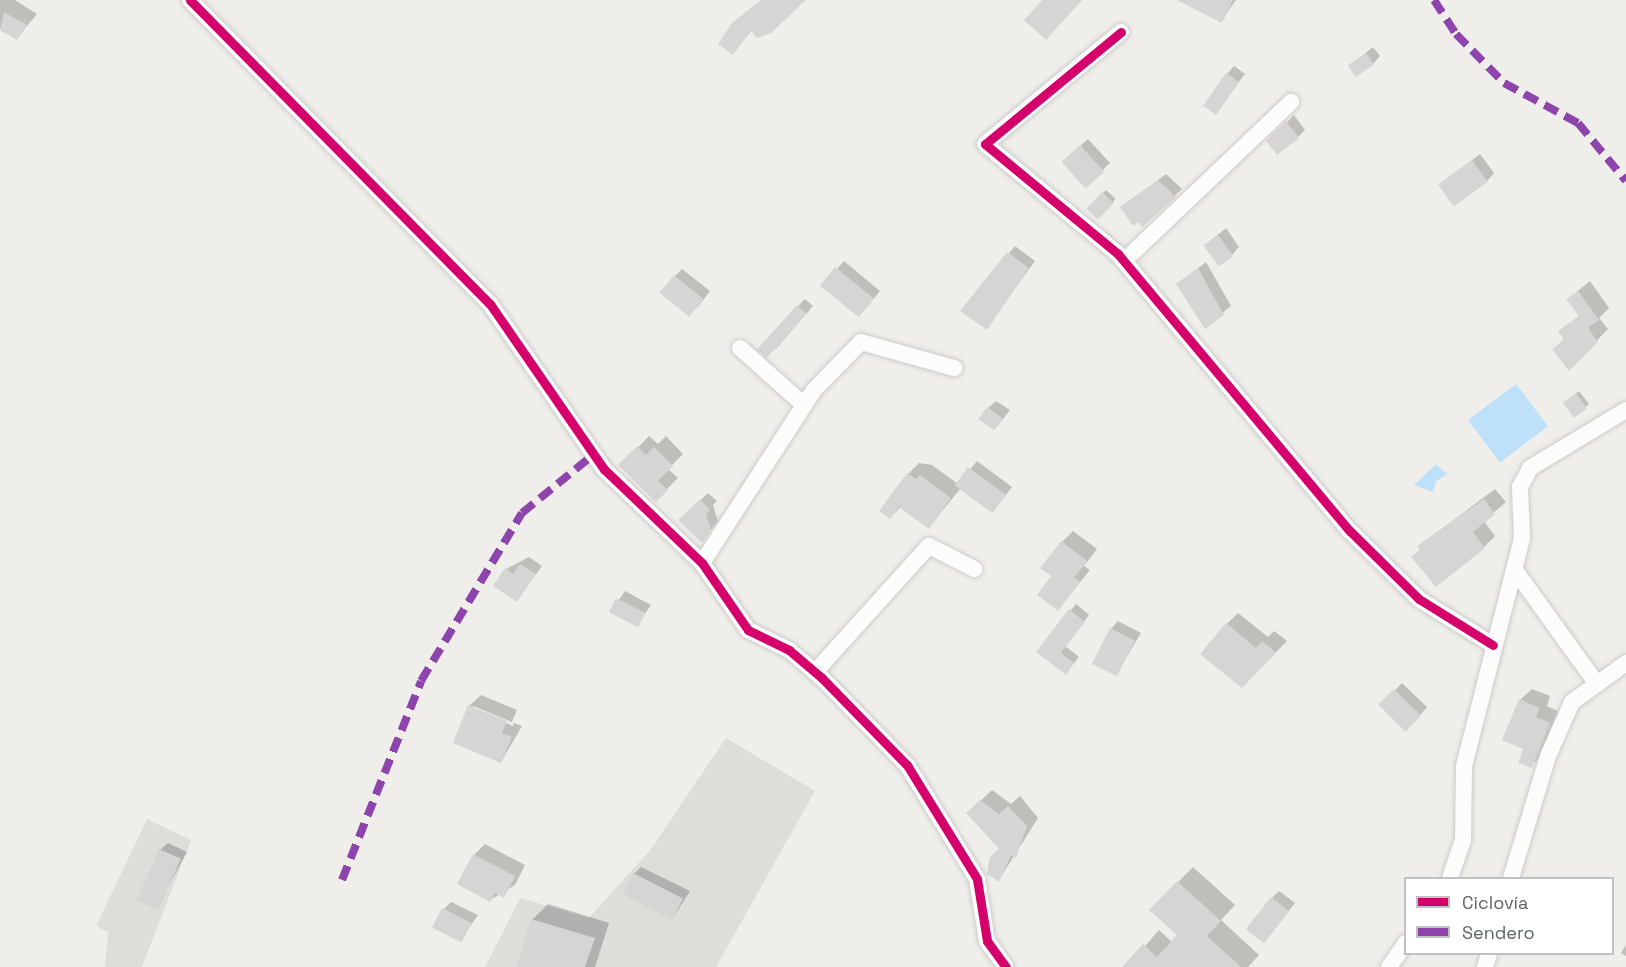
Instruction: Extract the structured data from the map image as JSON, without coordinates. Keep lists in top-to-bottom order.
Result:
{
  "legend": ["Ciclovía", "Sendero"]
}
